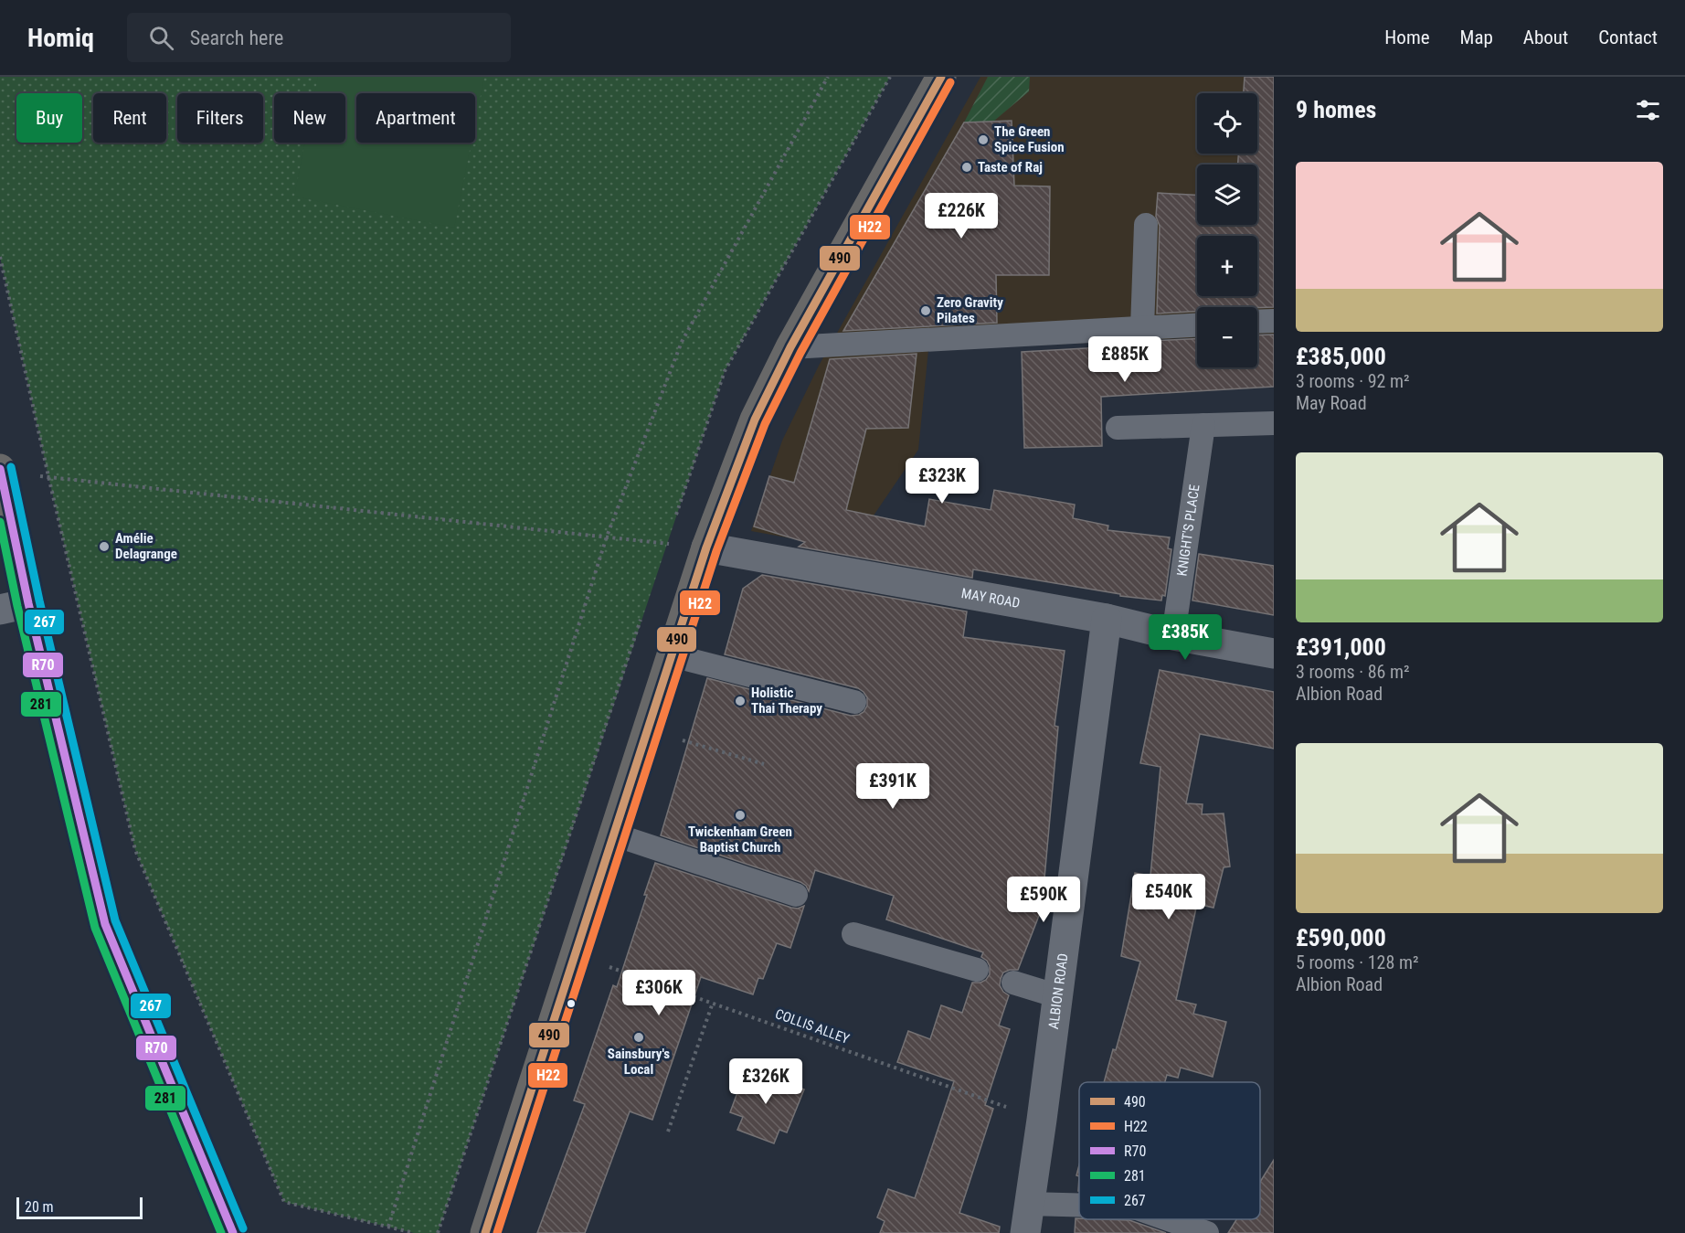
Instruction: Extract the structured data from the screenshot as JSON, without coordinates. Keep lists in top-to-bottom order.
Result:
{
  "streets": {
    "street": ["MAY ROAD", "ALBION ROAD"],
    "lane": ["KNIGHT'S PLACE"],
    "path": ["COLLIS ALLEY"]
  },
  "crossings": [
    ["KNIGHT'S PLACE", "MAY ROAD"],
    ["MAY ROAD", "ALBION ROAD"],
    ["ALBION ROAD", "COLLIS ALLEY"]
  ],
  "places": [
    "The Green Spice Fusion",
    "Taste of Raj",
    "Zero Gravity Pilates",
    "Amélie Delagrange",
    "Holistic Thai Therapy",
    "Twickenham Green Baptist Church",
    "Sainsbury's Local"
  ],
  "lines": [
    "transit line 490",
    "transit line H22",
    "transit line 267",
    "transit line R70",
    "transit line 281"
  ],
  "legend": [
    "490",
    "H22",
    "R70",
    "281",
    "267"
  ],
  "scale_bar": "20 m",
  "page": {
    "header": "Homiq",
    "search": "Search here",
    "nav": [
      "Home",
      "Map",
      "About",
      "Contact"
    ],
    "heading": "9 homes",
    "map_buttons": ["+", "−"],
    "chip": [
      "Buy",
      "Rent",
      "Filters",
      "New",
      "Apartment"
    ],
    "list": [
      {
        "name": "£385,000",
        "note": "3 rooms · 92 m² · May Road"
      },
      {
        "name": "£391,000",
        "note": "3 rooms · 86 m² · Albion Road"
      },
      {
        "name": "£590,000",
        "note": "5 rooms · 128 m² · Albion Road"
      }
    ],
    "price": [
      "£226K",
      "£885K",
      "£323K",
      "£385K",
      "£391K",
      "£540K",
      "£590K",
      "£306K",
      "£326K"
    ],
    "scale": "20 m"
  }
}
